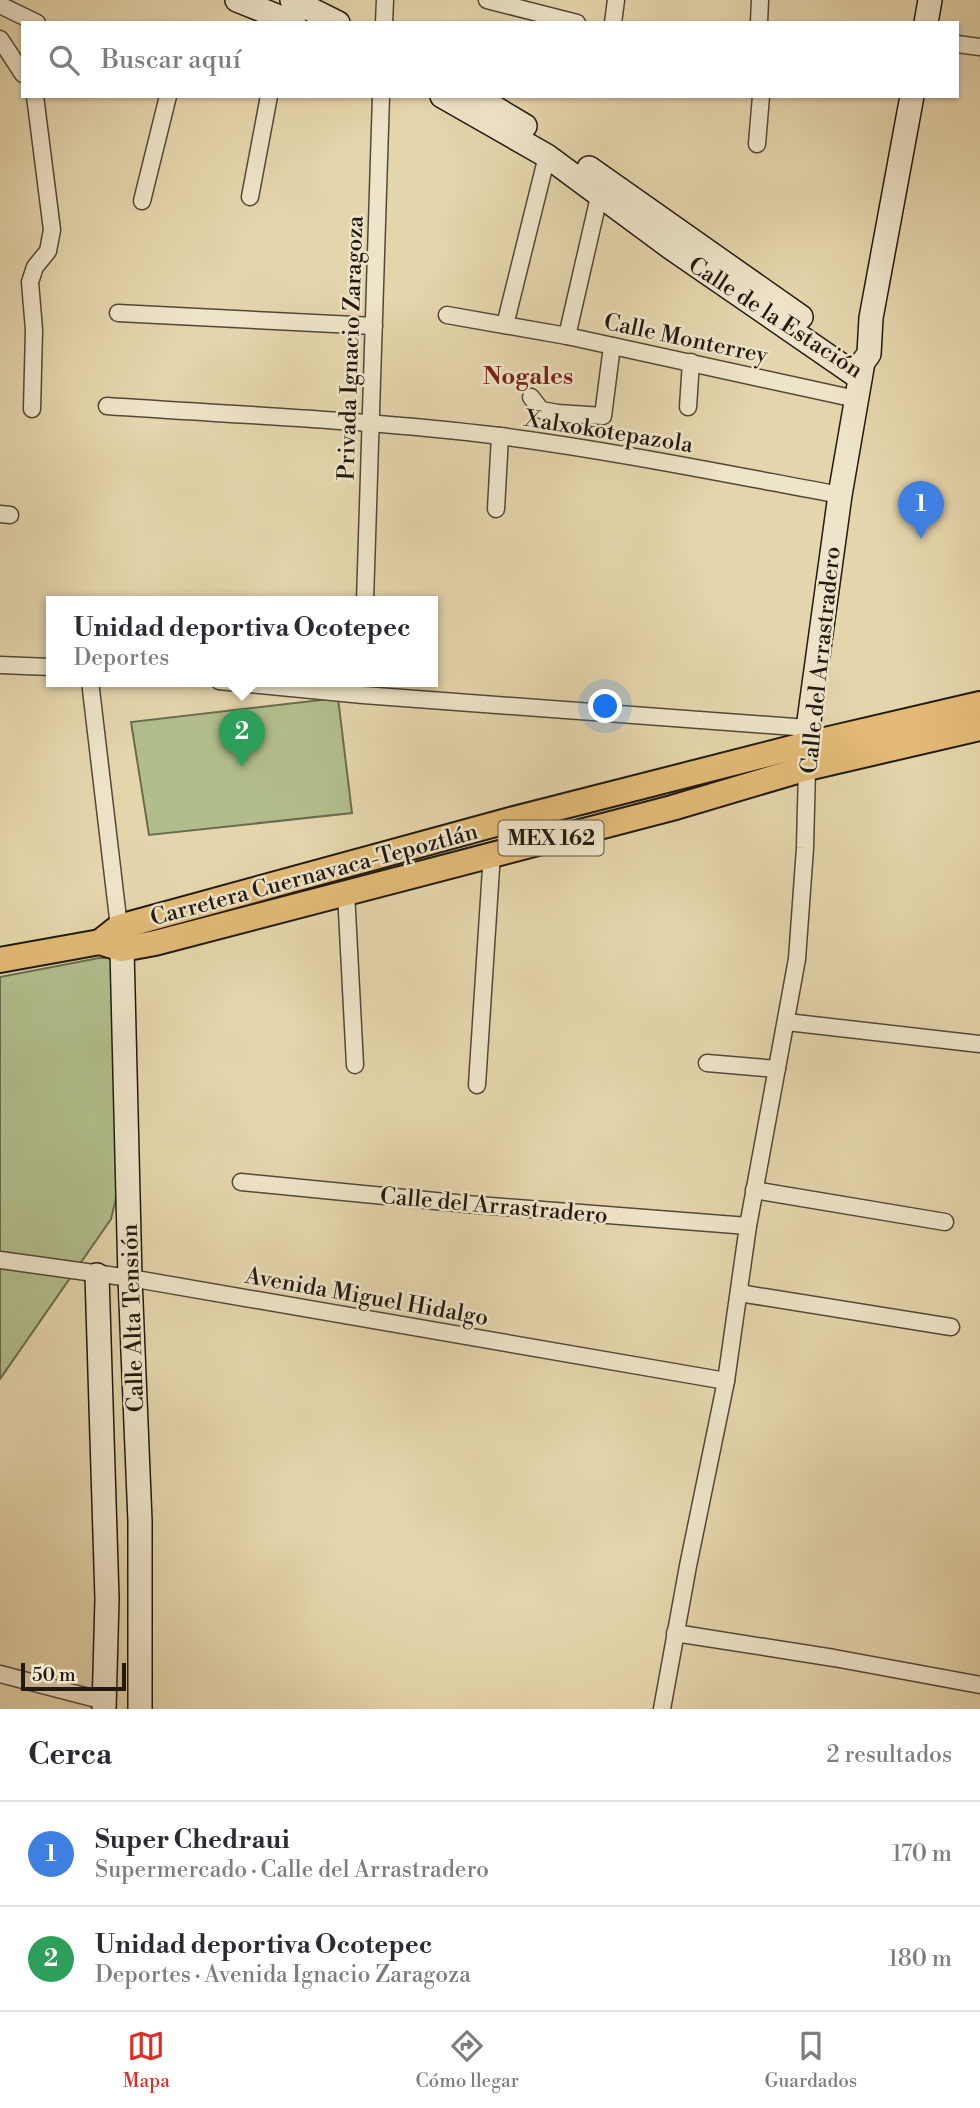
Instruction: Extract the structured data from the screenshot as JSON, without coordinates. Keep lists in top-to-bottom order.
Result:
{
  "streets": {
    "main road": ["MEX 162", "Carretera Cuernavaca-Tepoztlán"],
    "street": [
      "Calle de la Estación",
      "Calle Monterrey",
      "Privada Ignacio Zaragoza",
      "Xalxokotepazola",
      "Calle del Arrastradero",
      "Avenida Miguel Hidalgo",
      "Calle Alta Tensión"
    ]
  },
  "crossings": [
    ["Calle de la Estación", "Calle Monterrey"],
    ["Calle de la Estación", "Calle del Arrastradero"],
    ["Calle Monterrey", "Calle del Arrastradero"],
    ["Privada Ignacio Zaragoza", "Xalxokotepazola"],
    ["Xalxokotepazola", "Calle del Arrastradero"],
    ["Calle del Arrastradero", "Carretera Cuernavaca-Tepoztlán"],
    ["Calle del Arrastradero", "Avenida Miguel Hidalgo"],
    ["Carretera Cuernavaca-Tepoztlán", "Calle Alta Tensión"],
    ["Avenida Miguel Hidalgo", "Calle Alta Tensión"]
  ],
  "districts": ["Nogales"],
  "scale_bar": "50 m",
  "page": {
    "search": "Buscar aquí",
    "pins": ["1", "2"],
    "popup": ["Unidad deportiva Ocotepec", "Deportes"],
    "scale": "50 m",
    "heading": ["Cerca", "2 resultados"],
    "list": [
      {
        "mark": "1",
        "name": "Super Chedraui",
        "note": "Supermercado · Calle del Arrastradero",
        "value": "170 m"
      },
      {
        "mark": "2",
        "name": "Unidad deportiva Ocotepec",
        "note": "Deportes · Avenida Ignacio Zaragoza",
        "value": "180 m"
      }
    ],
    "nav": ["Mapa", "Cómo llegar", "Guardados"]
  }
}
